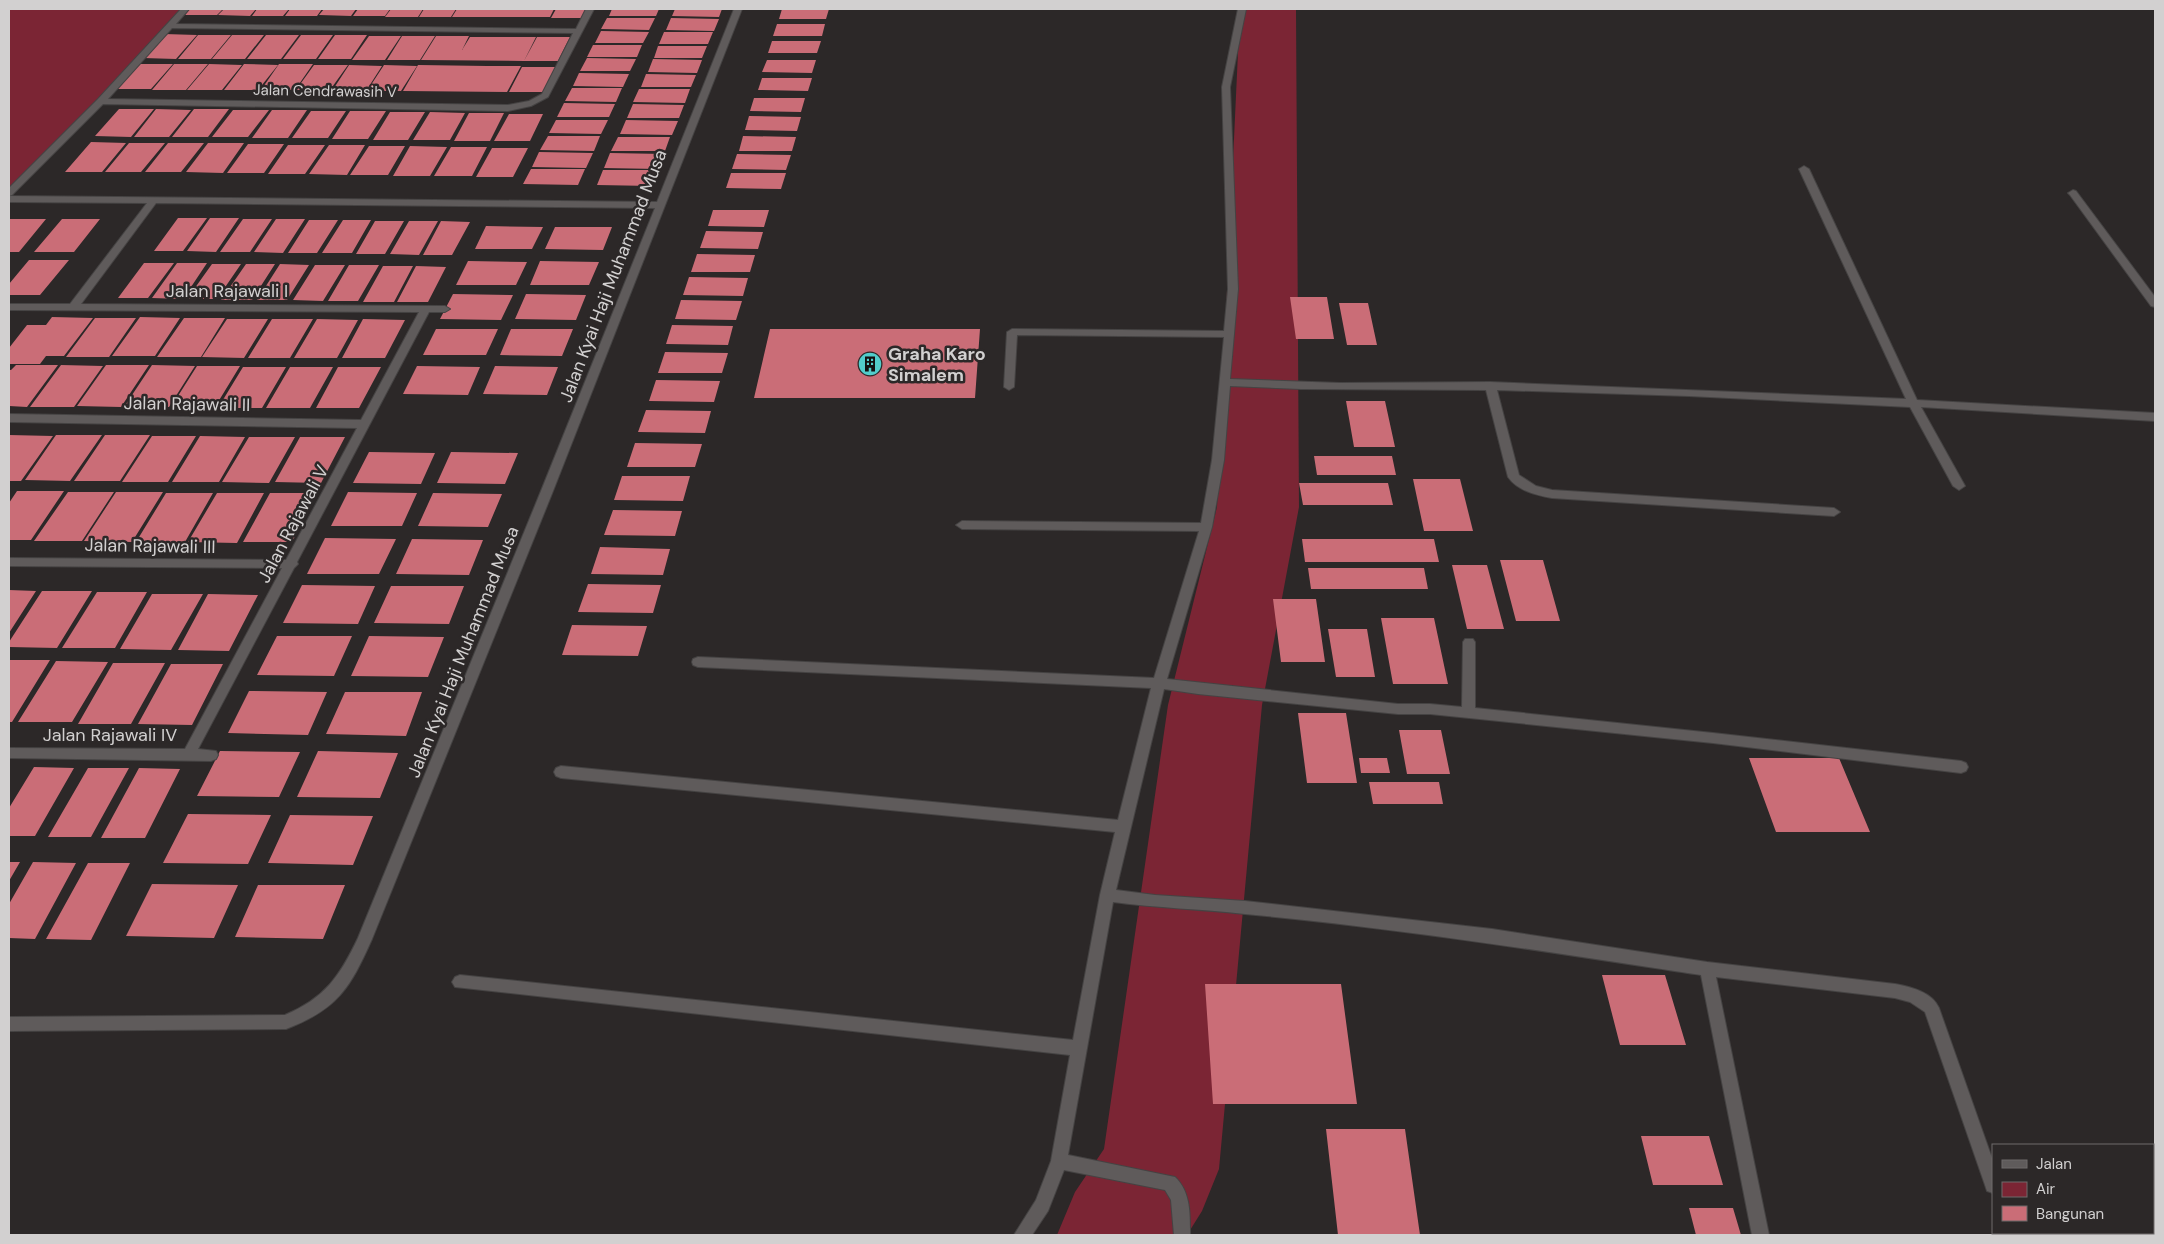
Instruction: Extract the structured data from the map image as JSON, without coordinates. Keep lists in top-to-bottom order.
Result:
{
  "streets": {
    "street": [
      "Jalan Cendrawasih V",
      "Jalan Kyai Haji Muhammad Musa",
      "Jalan Rajawali I",
      "Jalan Rajawali II",
      "Jalan Rajawali V",
      "Jalan Rajawali III",
      "Jalan Rajawali IV"
    ]
  },
  "crossings": [
    ["Jalan Rajawali I", "Jalan Rajawali V"],
    ["Jalan Rajawali II", "Jalan Rajawali V"],
    ["Jalan Rajawali V", "Jalan Rajawali III"],
    ["Jalan Rajawali V", "Jalan Rajawali IV"]
  ],
  "places": {
    "building": ["Graha Karo Simalem"]
  },
  "legend": ["Jalan", "Air", "Bangunan"]
}
